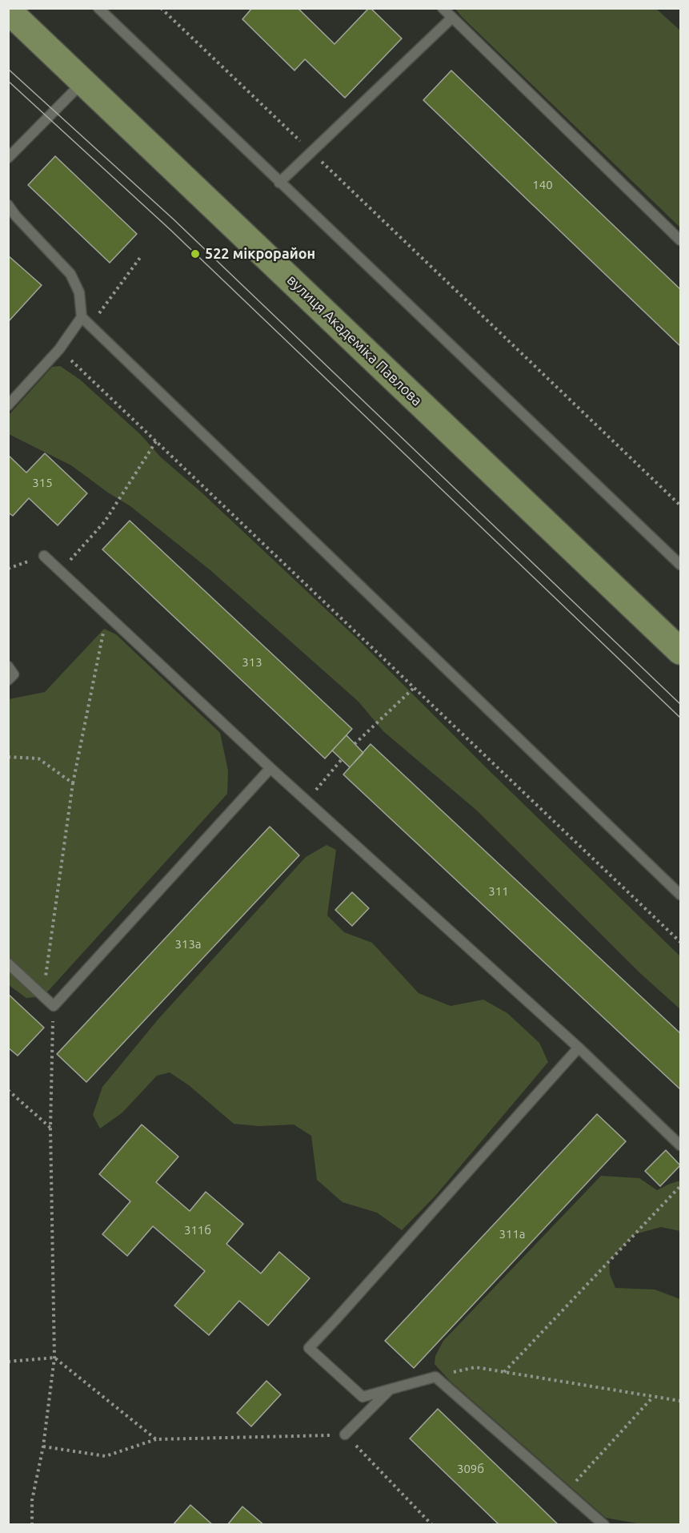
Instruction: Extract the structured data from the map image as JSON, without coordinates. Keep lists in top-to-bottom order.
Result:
{
  "streets": {
    "main road": ["вулиця Академіка Павлова"]
  },
  "places": ["522 мікрорайон"],
  "house_numbers": [
    "140",
    "315",
    "313",
    "311",
    "313а",
    "311б",
    "311а",
    "309б"
  ]
}
